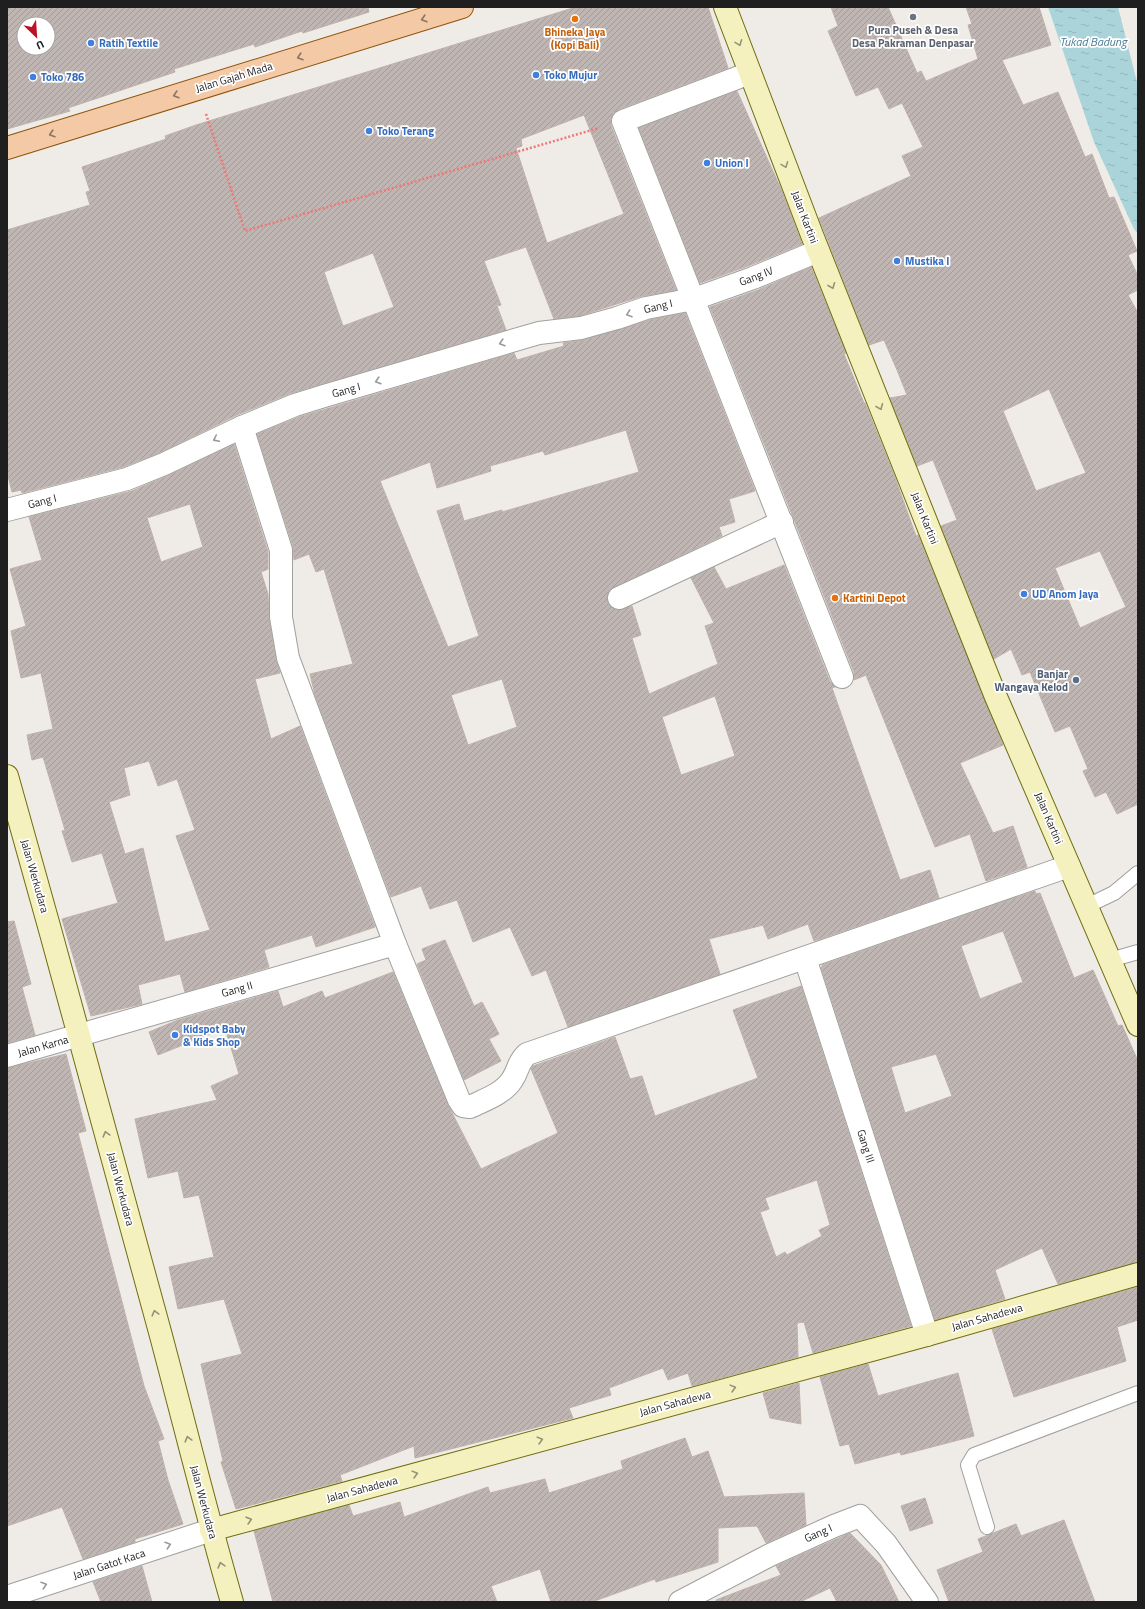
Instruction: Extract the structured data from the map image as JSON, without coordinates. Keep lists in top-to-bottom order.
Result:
{
  "streets": {
    "main road": ["Jalan Gajah Mada"],
    "street": [
      "Jalan Kartini",
      "Gang IV",
      "Gang I",
      "Jalan Werkudara",
      "Gang II",
      "Jalan Karna",
      "Gang III",
      "Jalan Sahadewa",
      "Jalan Gatot Kaca"
    ]
  },
  "crossings": [
    ["Jalan Kartini", "Gang IV"],
    ["Gang IV", "Gang I"],
    ["Jalan Werkudara", "Gang II"],
    ["Jalan Werkudara", "Jalan Karna"],
    ["Jalan Werkudara", "Jalan Sahadewa"],
    ["Jalan Werkudara", "Jalan Gatot Kaca"],
    ["Gang II", "Jalan Karna"],
    ["Gang III", "Jalan Sahadewa"],
    ["Jalan Sahadewa", "Jalan Gatot Kaca"]
  ],
  "one_way": [
    "Jalan Gajah Mada",
    "Gang I",
    "Jalan Werkudara",
    "Jalan Sahadewa",
    "Jalan Gatot Kaca"
  ],
  "water": ["Tukad Badung"],
  "places": [
    "Pura Puseh & Desa Desa Pakraman Denpasar",
    "Bhineka Jaya (Kopi Bali)",
    "Ratih Textile",
    "Toko Mujur",
    "Toko 786",
    "Toko Terang",
    "Union I",
    "Mustika I",
    "UD Anom Jaya",
    "Kartini Depot",
    "Banjar Wangaya Kelod",
    "Kidspot Baby & Kids Shop"
  ],
  "north": "bottom right"
}
